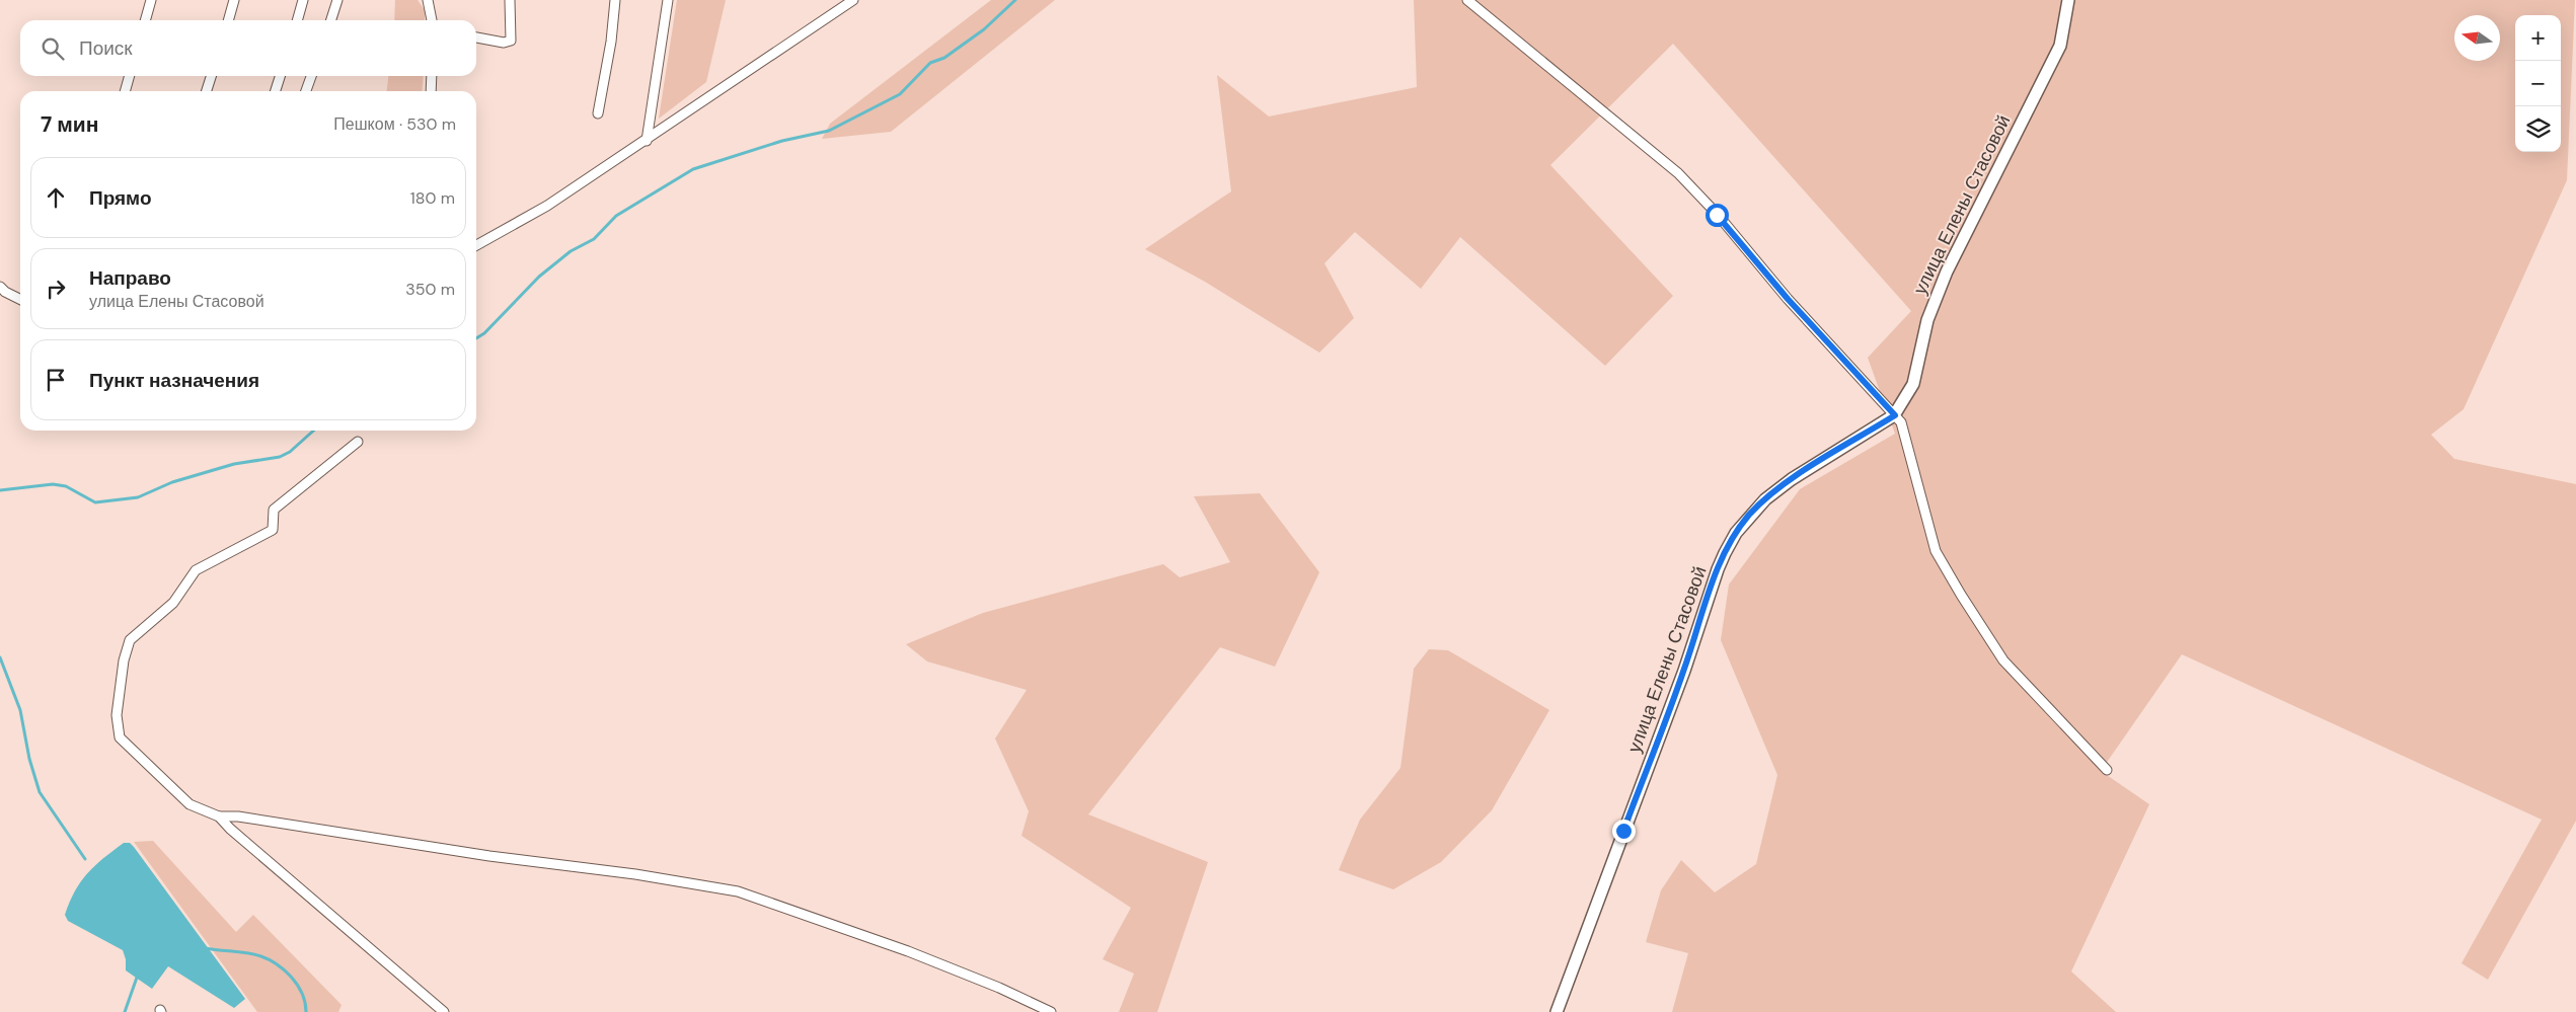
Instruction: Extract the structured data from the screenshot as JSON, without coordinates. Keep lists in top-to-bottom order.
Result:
{
  "streets": {
    "main road": ["улица Елены Стасовой"]
  },
  "north": "left",
  "page": {
    "map_buttons": ["+", "−"],
    "search": "Поиск",
    "heading": ["7 мин", "Пешком · 530 m"],
    "list": [
      ["Прямо", "180 m"],
      ["Направо", "улица Елены Стасовой", "350 m"],
      "Пункт назначения"
    ]
  }
}
